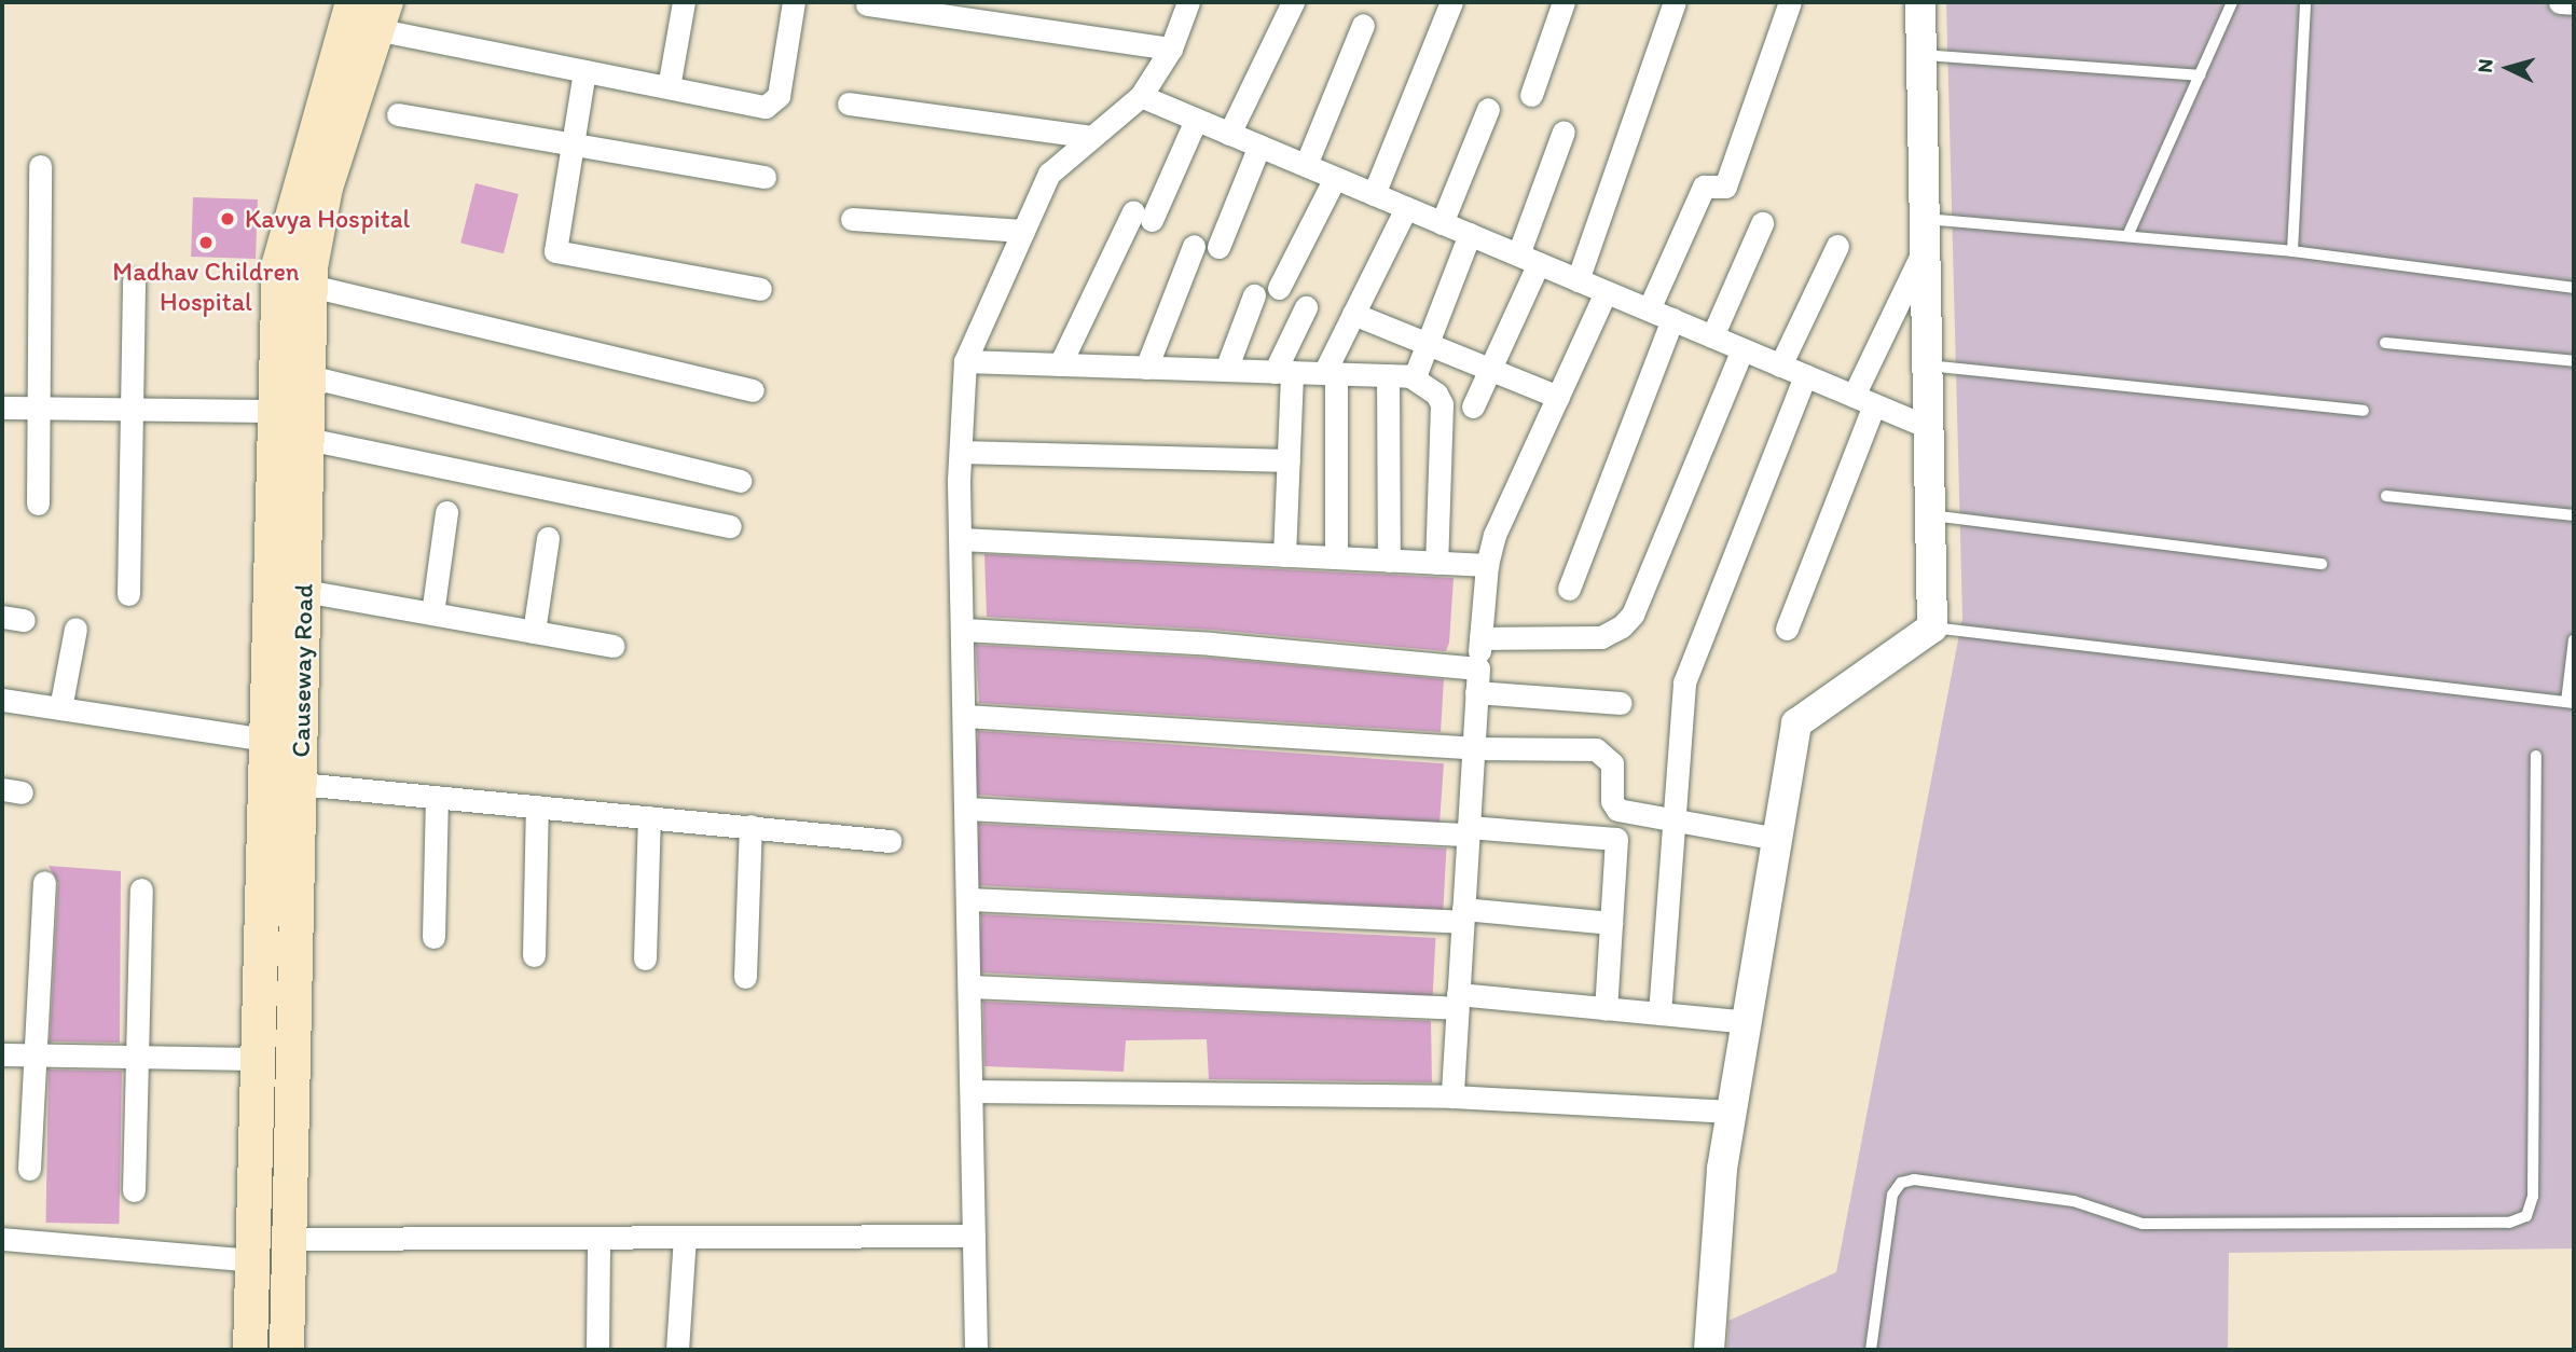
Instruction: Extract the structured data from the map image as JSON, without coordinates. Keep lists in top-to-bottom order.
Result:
{
  "streets": {
    "main road": ["Causeway Road"]
  },
  "places": ["Kavya Hospital", "Madhav Children Hospital"],
  "north": "left"
}
